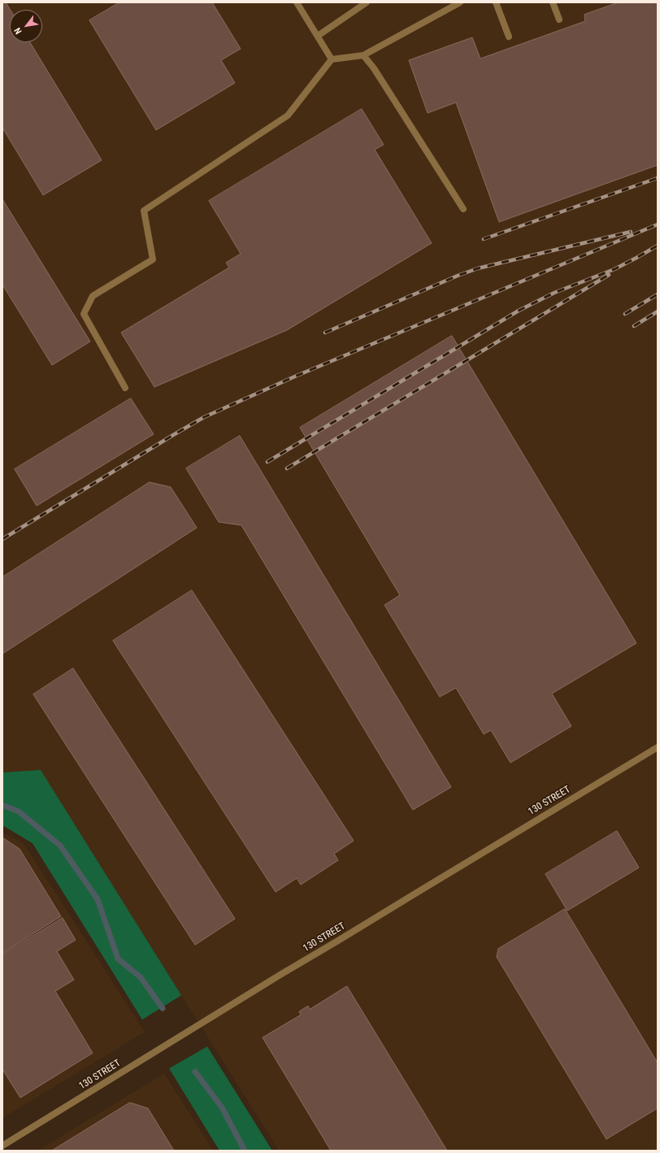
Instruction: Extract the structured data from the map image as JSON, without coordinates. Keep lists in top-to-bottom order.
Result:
{
  "streets": {
    "street": ["130 STREET"]
  },
  "north": "bottom left"
}
